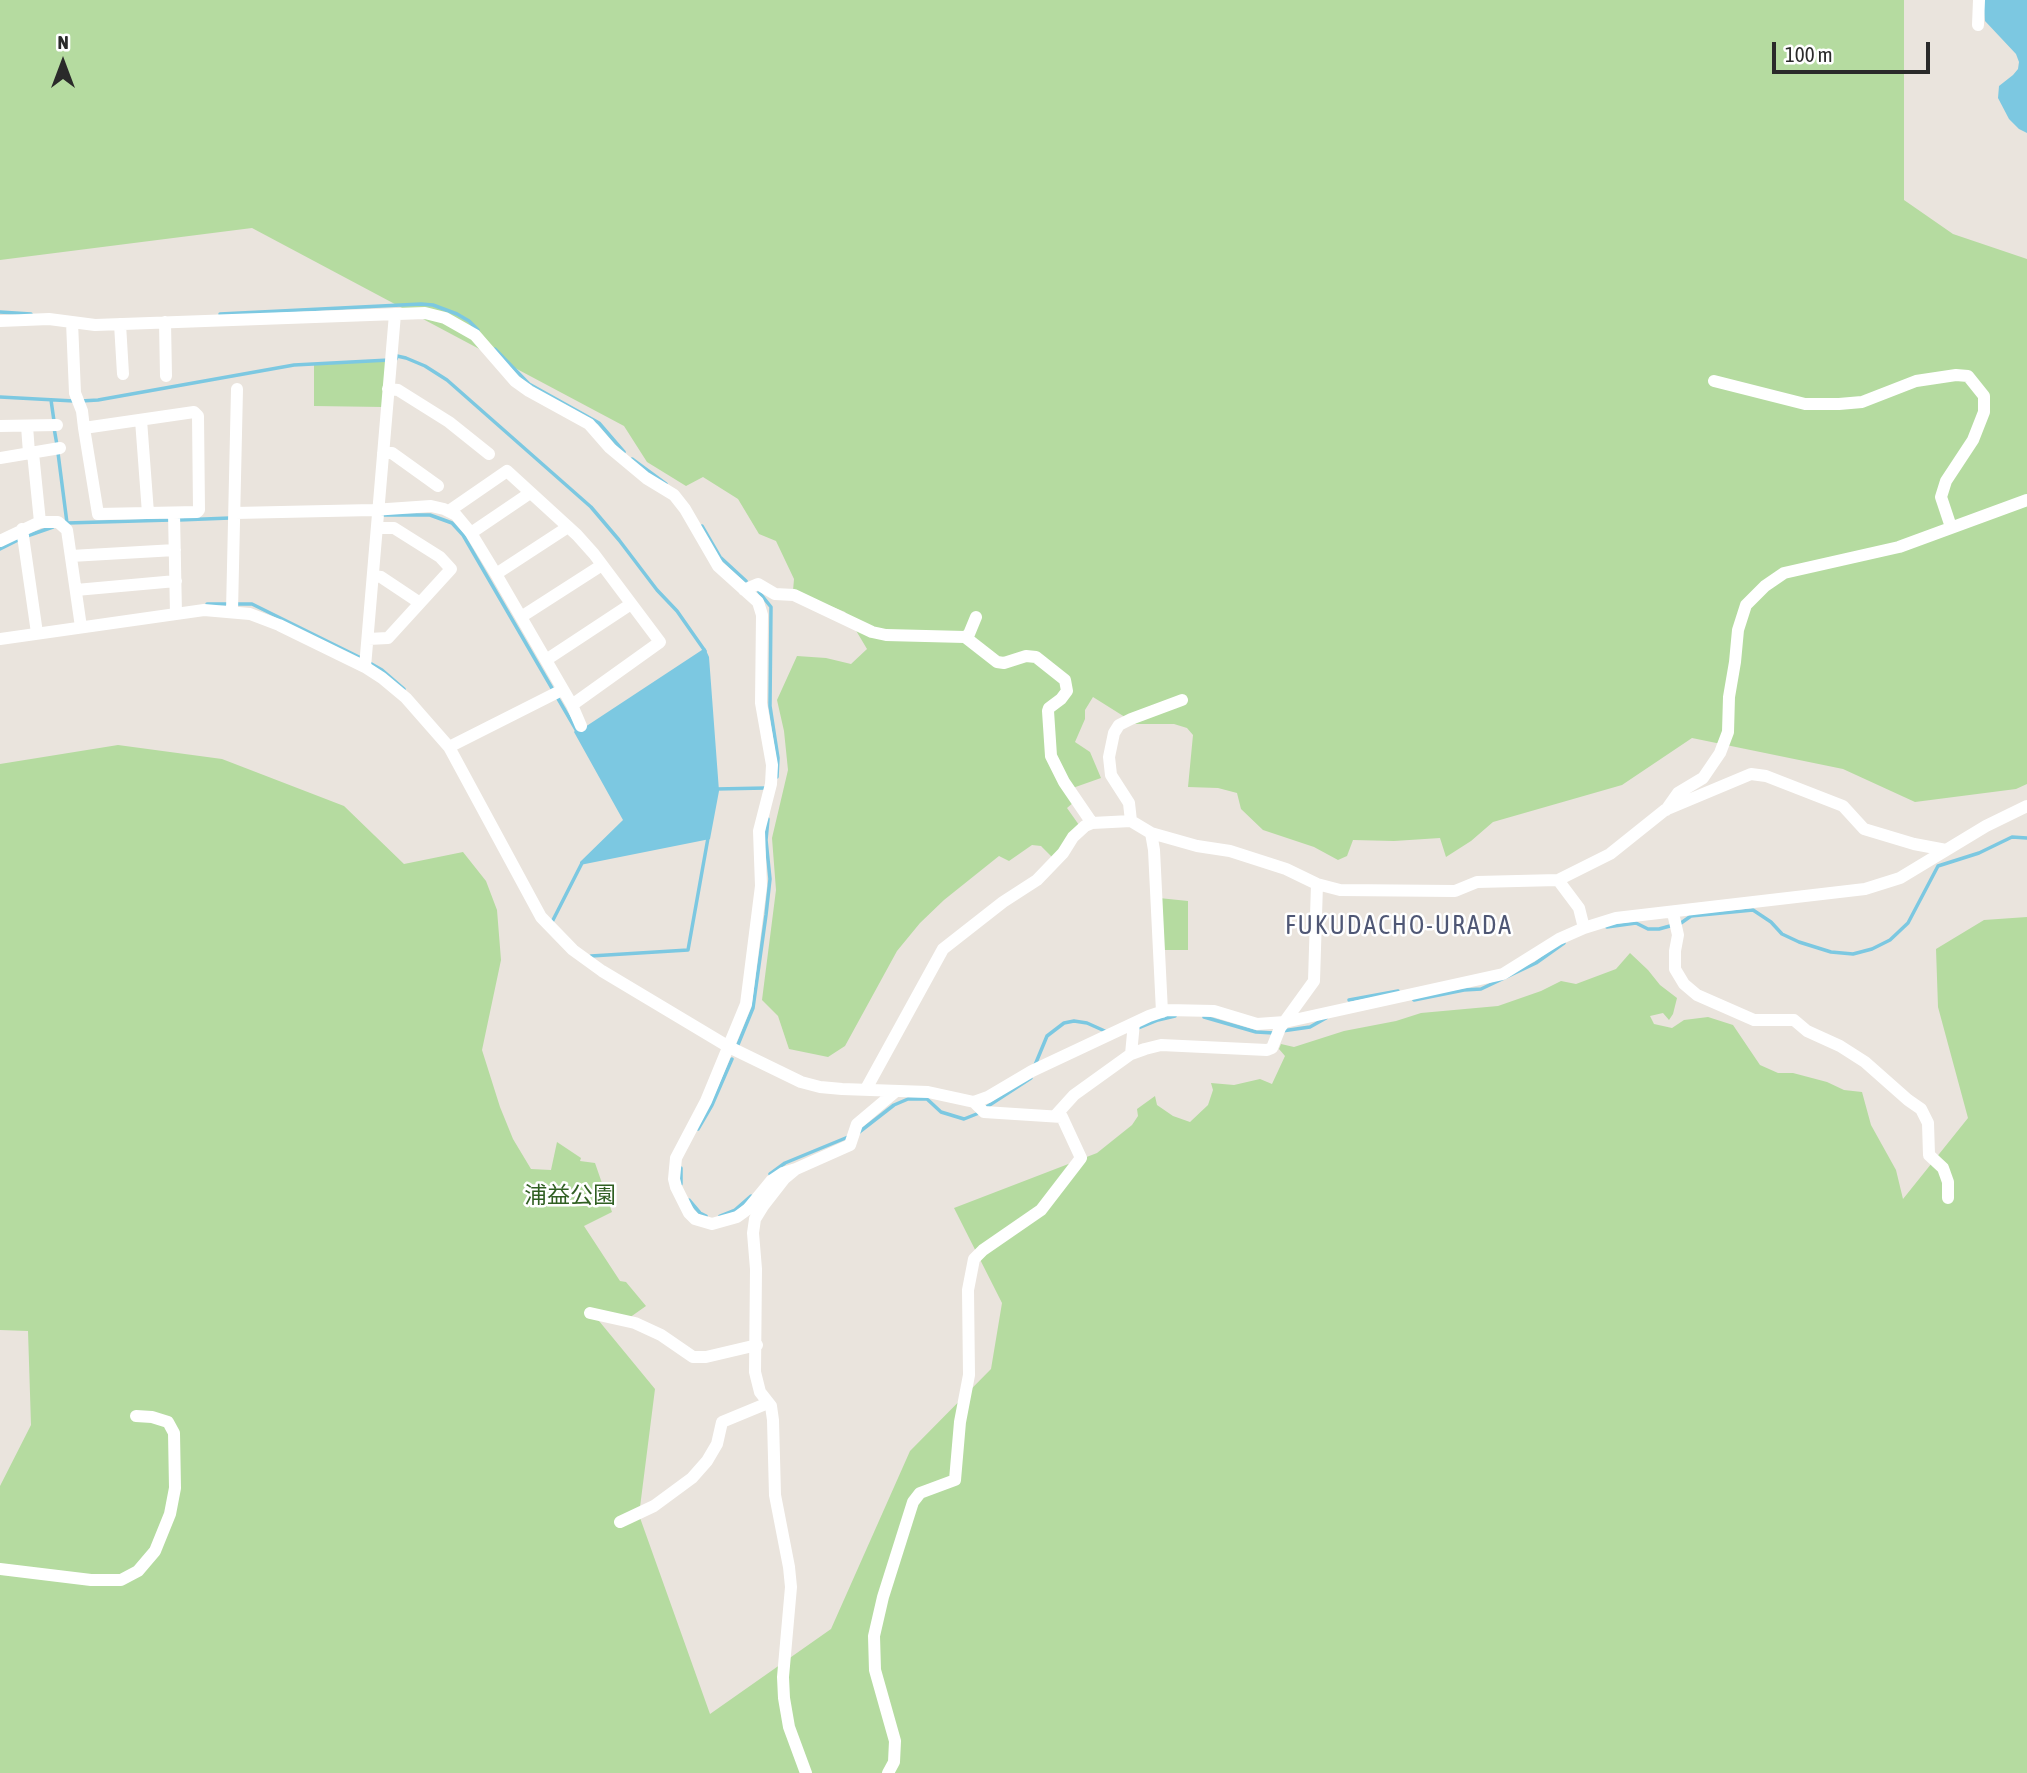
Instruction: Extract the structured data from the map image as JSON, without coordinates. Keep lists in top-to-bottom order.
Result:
{
  "districts": ["FUKUDACHO-URADA"],
  "parks": ["浦益公園"],
  "scale_bar": "100 m",
  "north": "top"
}
